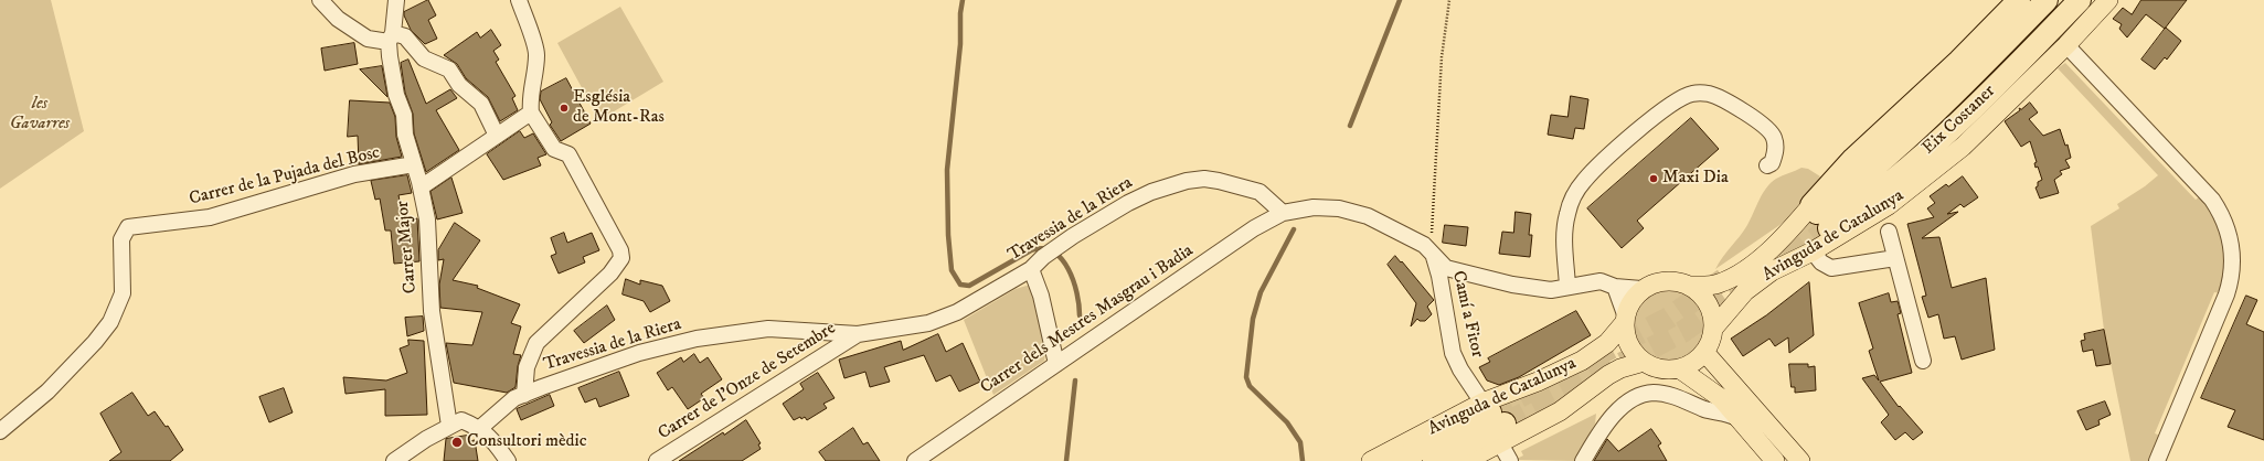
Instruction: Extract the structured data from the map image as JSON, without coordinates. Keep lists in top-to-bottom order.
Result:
{
  "streets": {
    "highway": ["Eix Costaner"],
    "main road": ["Avinguda de Catalunya"],
    "street": [
      "Carrer de la Pujada del Bosc",
      "Travessia de la Riera",
      "Carrer Major",
      "Camí a Fitor",
      "Carrer dels Mestres Masgrau i Badia",
      "Carrer de l'Onze de Setembre"
    ]
  },
  "crossings": [
    ["Eix Costaner", "Avinguda de Catalunya"],
    ["Carrer de la Pujada del Bosc", "Carrer Major"],
    ["Travessia de la Riera", "Carrer dels Mestres Masgrau i Badia"],
    ["Travessia de la Riera", "Carrer de l'Onze de Setembre"],
    ["Avinguda de Catalunya", "Camí a Fitor"]
  ],
  "parks": ["les Gavarres"],
  "places": ["Església de Mont-Ras", "Maxi Dia", "Consultori mèdic"]
}
